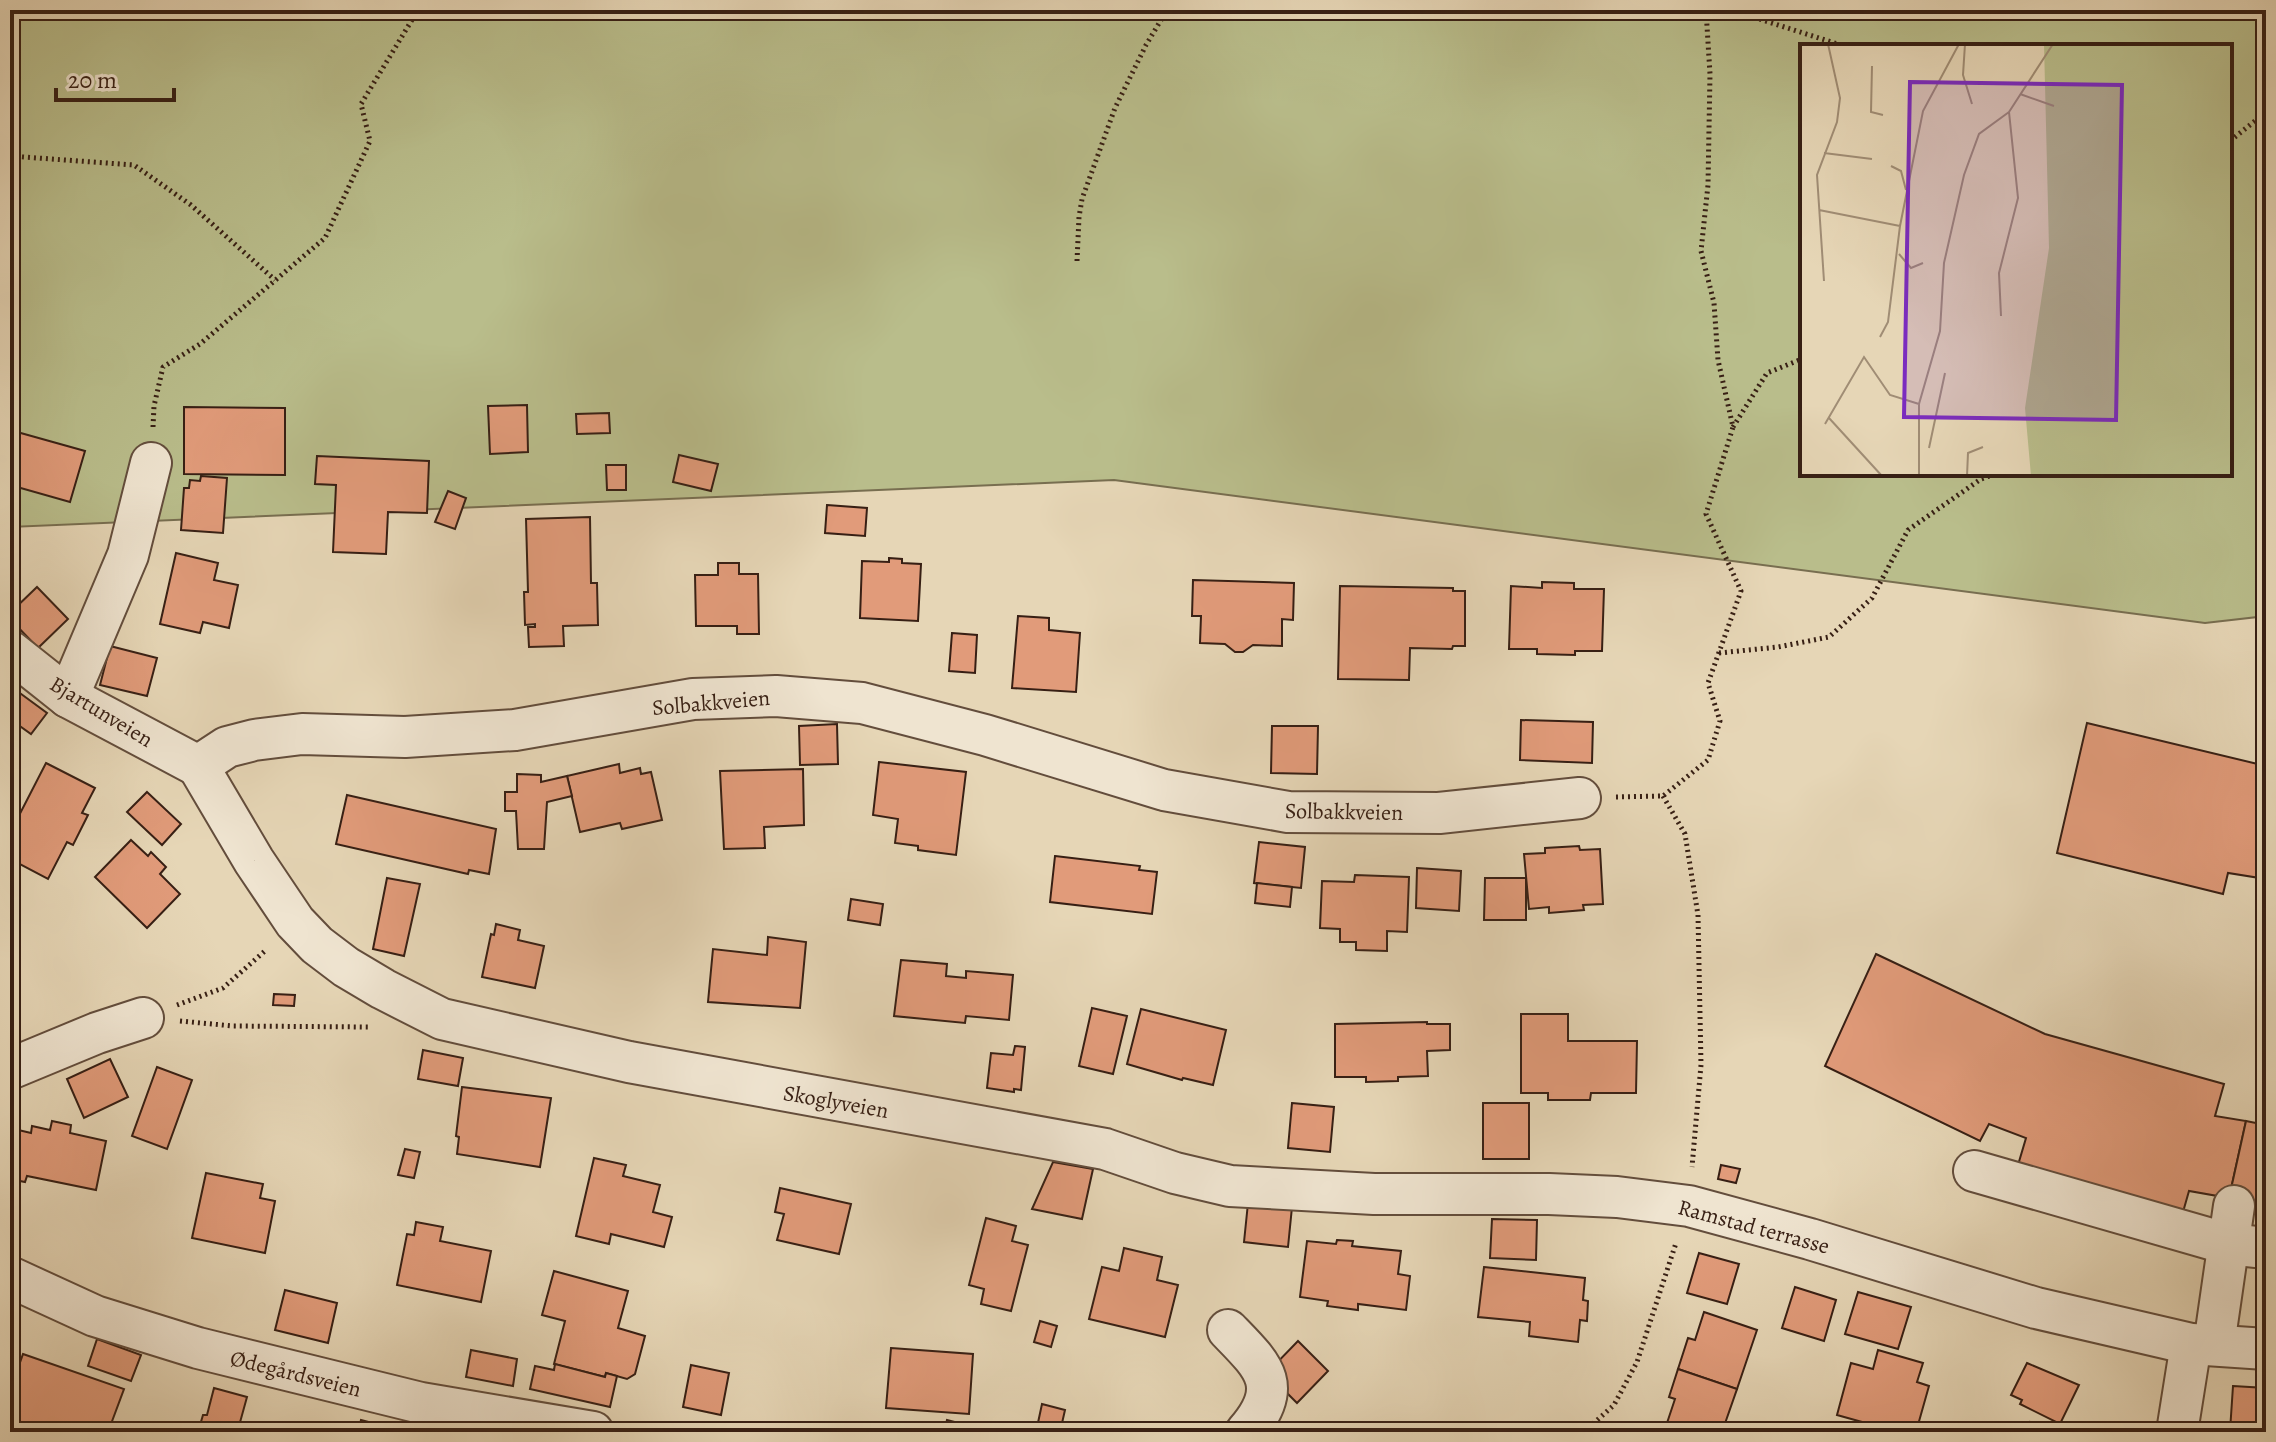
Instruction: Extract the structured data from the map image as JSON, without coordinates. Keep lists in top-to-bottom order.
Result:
{
  "streets": {
    "street": [
      "Solbakkveien",
      "Bjartunveien",
      "Skoglyveien",
      "Ramstad terrasse",
      "Ødegårdsveien"
    ]
  },
  "crossings": [
    ["Solbakkveien", "Bjartunveien"],
    ["Skoglyveien", "Ramstad terrasse"]
  ],
  "scale_bar": "20 m"
}
